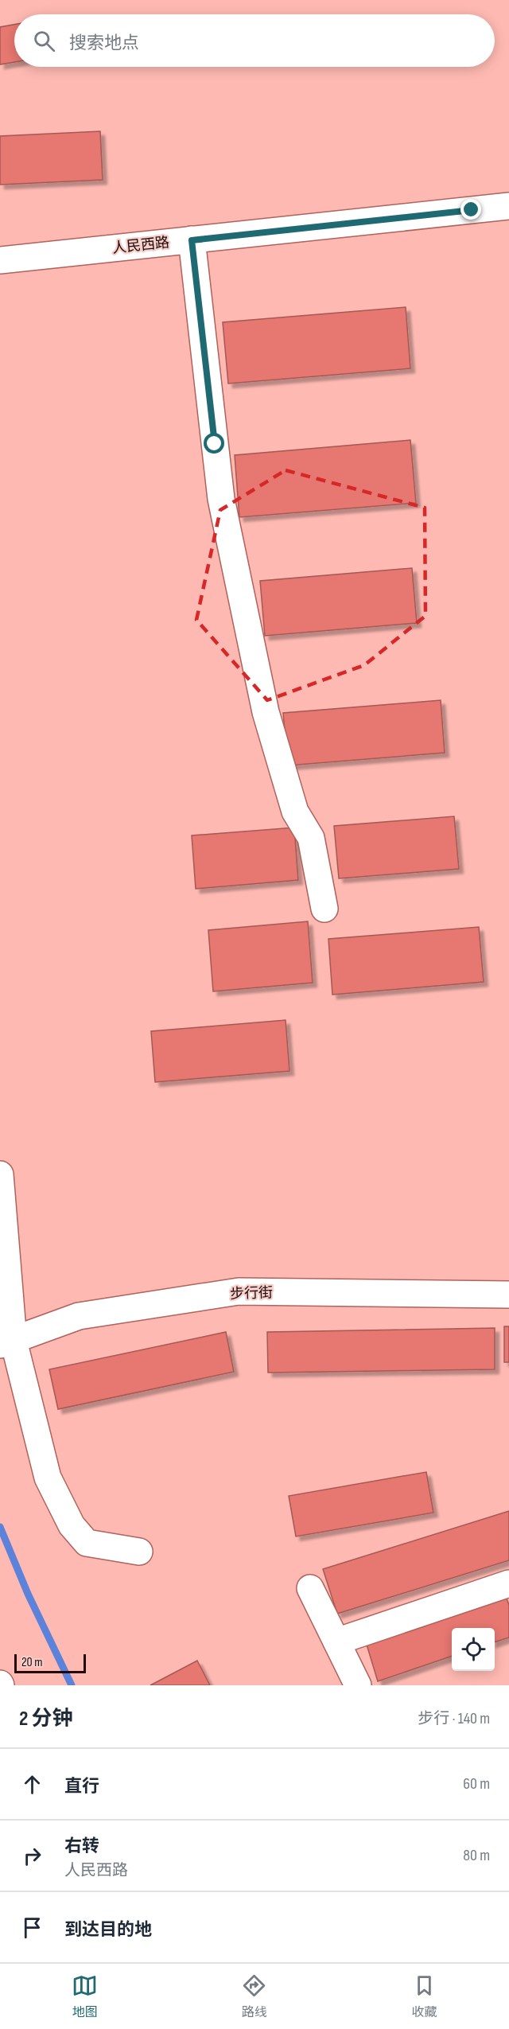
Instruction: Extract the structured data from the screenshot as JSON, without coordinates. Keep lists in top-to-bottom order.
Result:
{
  "streets": {
    "street": ["人民西路", "步行街"]
  },
  "scale_bar": "20 m",
  "page": {
    "search": "搜索地点",
    "scale": "20 m",
    "heading": ["2 分钟", "步行 · 140 m"],
    "list": [
      ["直行", "60 m"],
      ["右转", "人民西路", "80 m"],
      "到达目的地"
    ],
    "nav": ["地图", "路线", "收藏"]
  }
}
